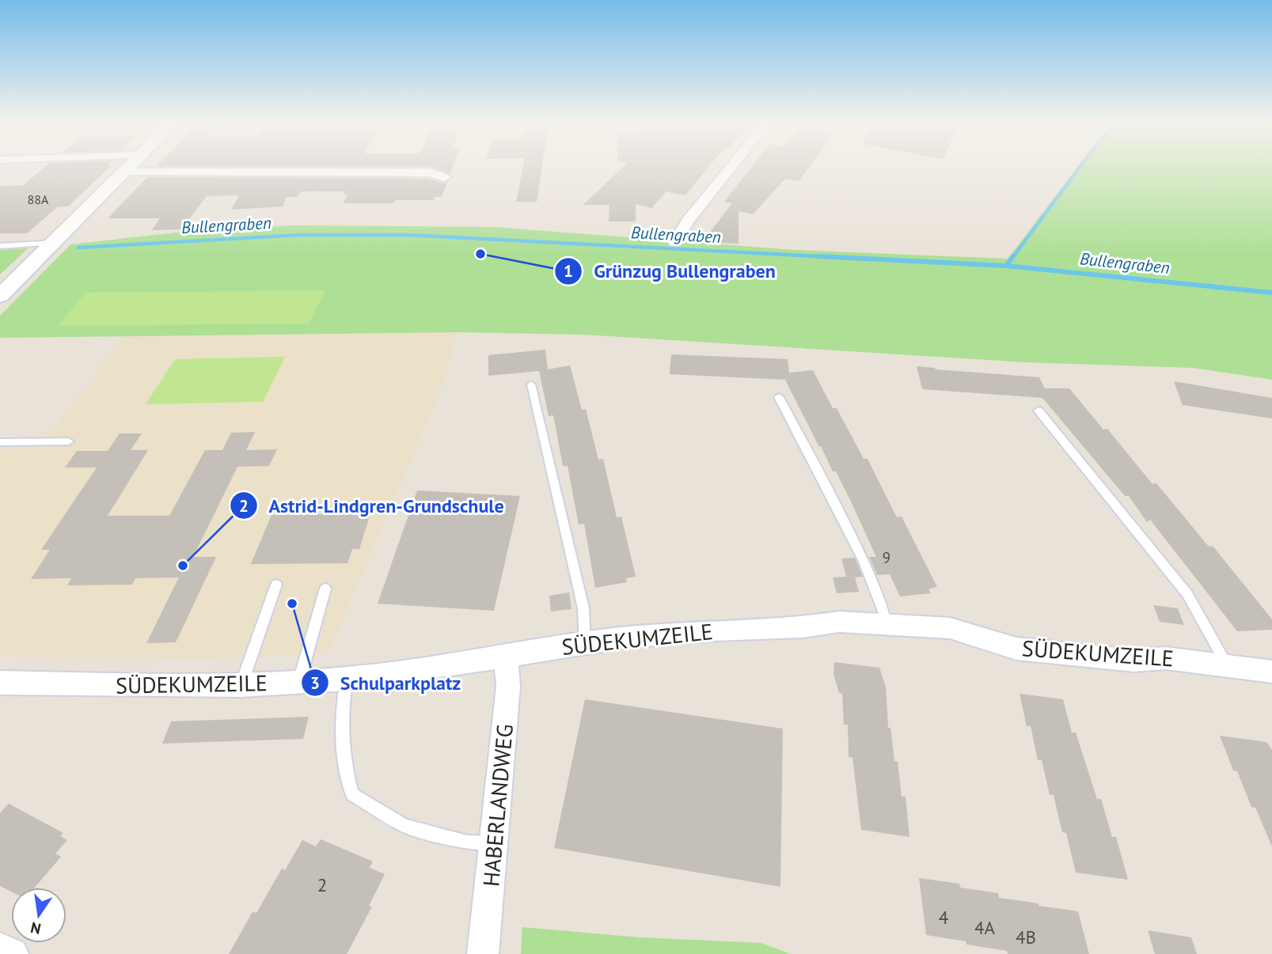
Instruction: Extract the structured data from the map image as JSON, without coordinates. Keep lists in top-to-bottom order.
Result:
{
  "streets": {
    "street": ["SÜDEKUMZEILE", "HABERLANDWEG"]
  },
  "crossings": [
    ["SÜDEKUMZEILE", "HABERLANDWEG"]
  ],
  "water": ["Bullengraben"],
  "places": ["Grünzug Bullengraben", "Astrid-Lindgren-Grundschule", "Schulparkplatz"],
  "house_numbers": [
    "88A",
    "9",
    "2",
    "4",
    "4A",
    "4B"
  ],
  "north": "bottom"
}
